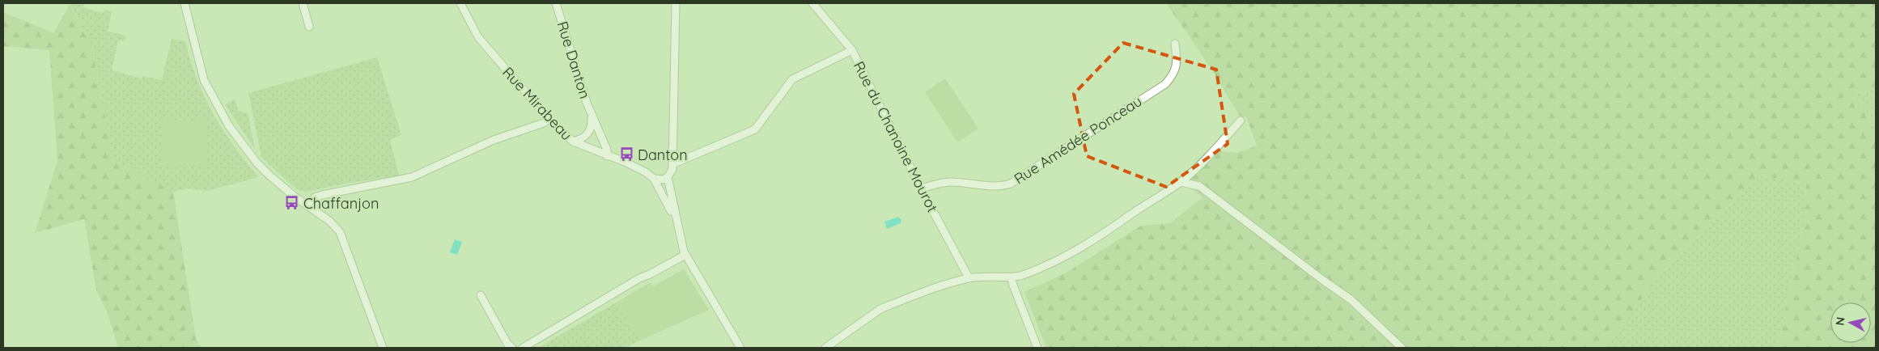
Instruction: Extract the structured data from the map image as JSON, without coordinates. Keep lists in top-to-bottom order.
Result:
{
  "streets": {
    "street": [
      "Rue Danton",
      "Rue Mirabeau",
      "Rue du Chanoine Mourot",
      "Rue Amédée Ponceau"
    ]
  },
  "crossings": [
    ["Rue Danton", "Rue Mirabeau"],
    ["Rue du Chanoine Mourot", "Rue Amédée Ponceau"]
  ],
  "places": {
    "bus stop": ["Danton", "Chaffanjon"]
  },
  "north": "left"
}
